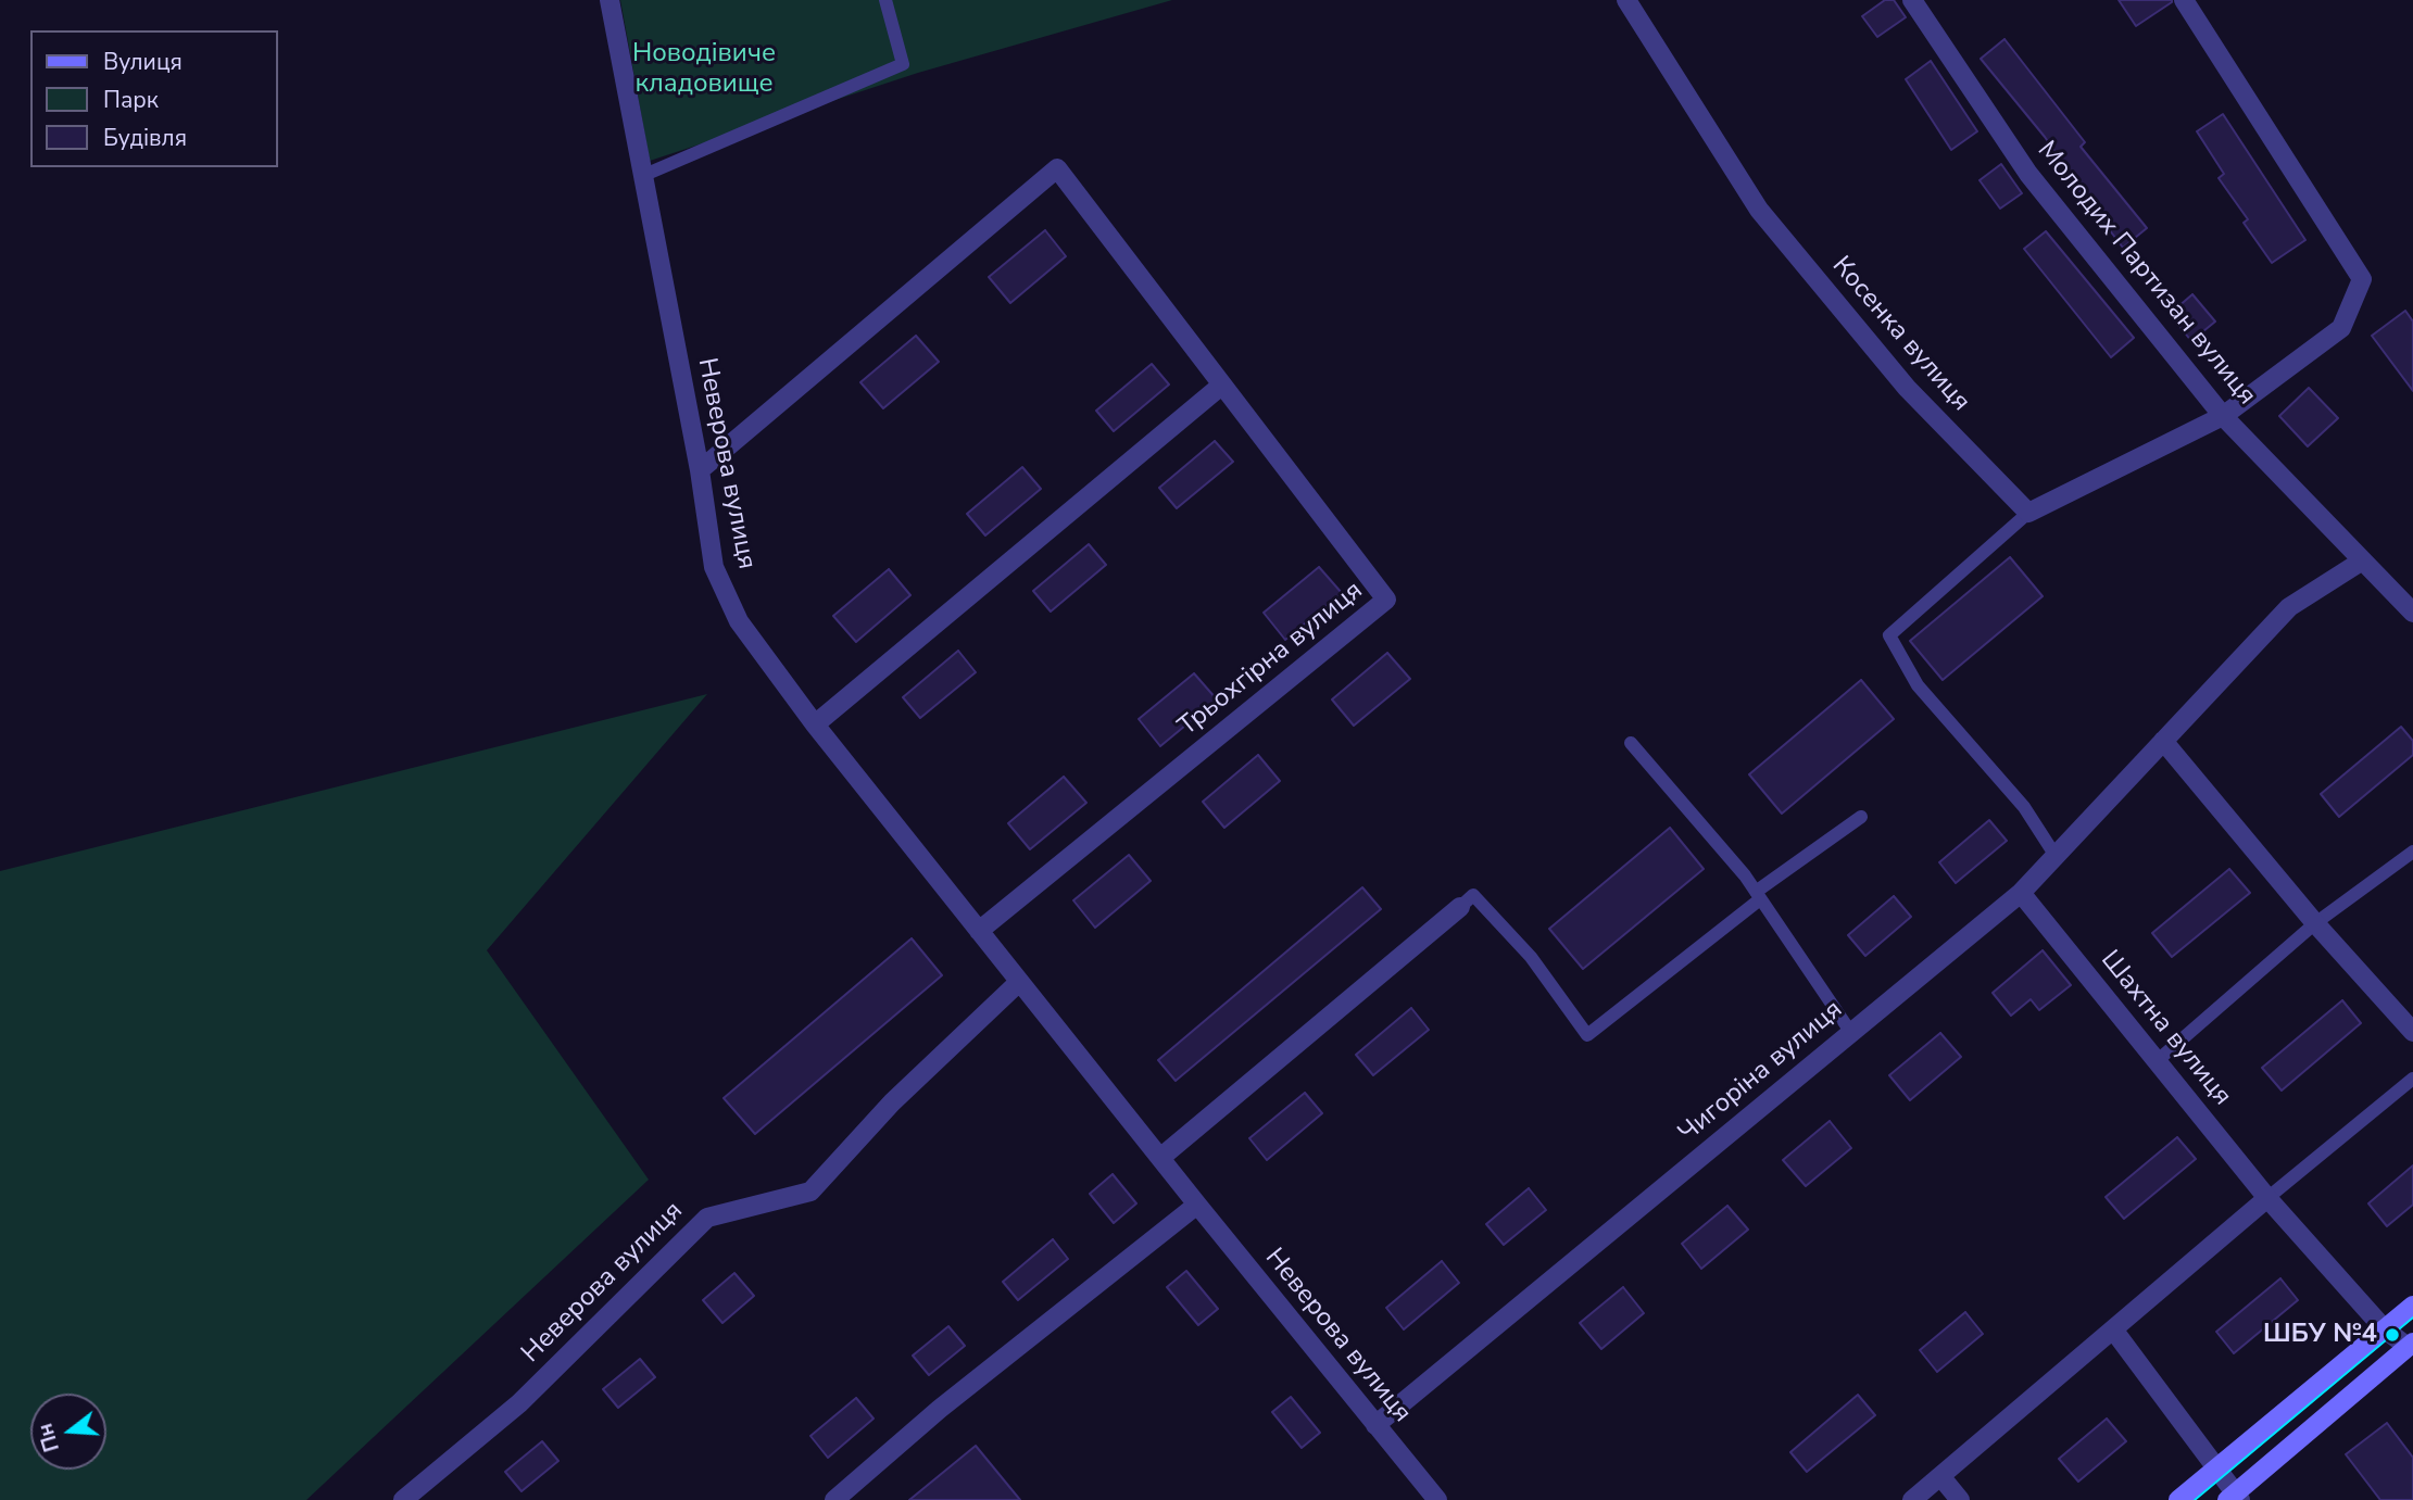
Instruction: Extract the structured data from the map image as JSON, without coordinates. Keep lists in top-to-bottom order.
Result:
{
  "streets": {
    "main road": ["Шахтна вулиця"],
    "street": [
      "Молодих Партизан вулиця",
      "Косенка вулиця",
      "Неверова вулиця",
      "Трьохгірна вулиця",
      "Чигоріна вулиця"
    ]
  },
  "crossings": [
    ["Молодих Партизан вулиця", "Чигоріна вулиця"],
    ["Неверова вулиця", "Трьохгірна вулиця"],
    ["Неверова вулиця", "Чигоріна вулиця"],
    ["Шахтна вулиця", "Чигоріна вулиця"]
  ],
  "parks": ["Новодівиче кладовище"],
  "places": ["ШБУ №4"],
  "legend": ["Вулиця", "Парк", "Будівля"],
  "north": "left"
}
